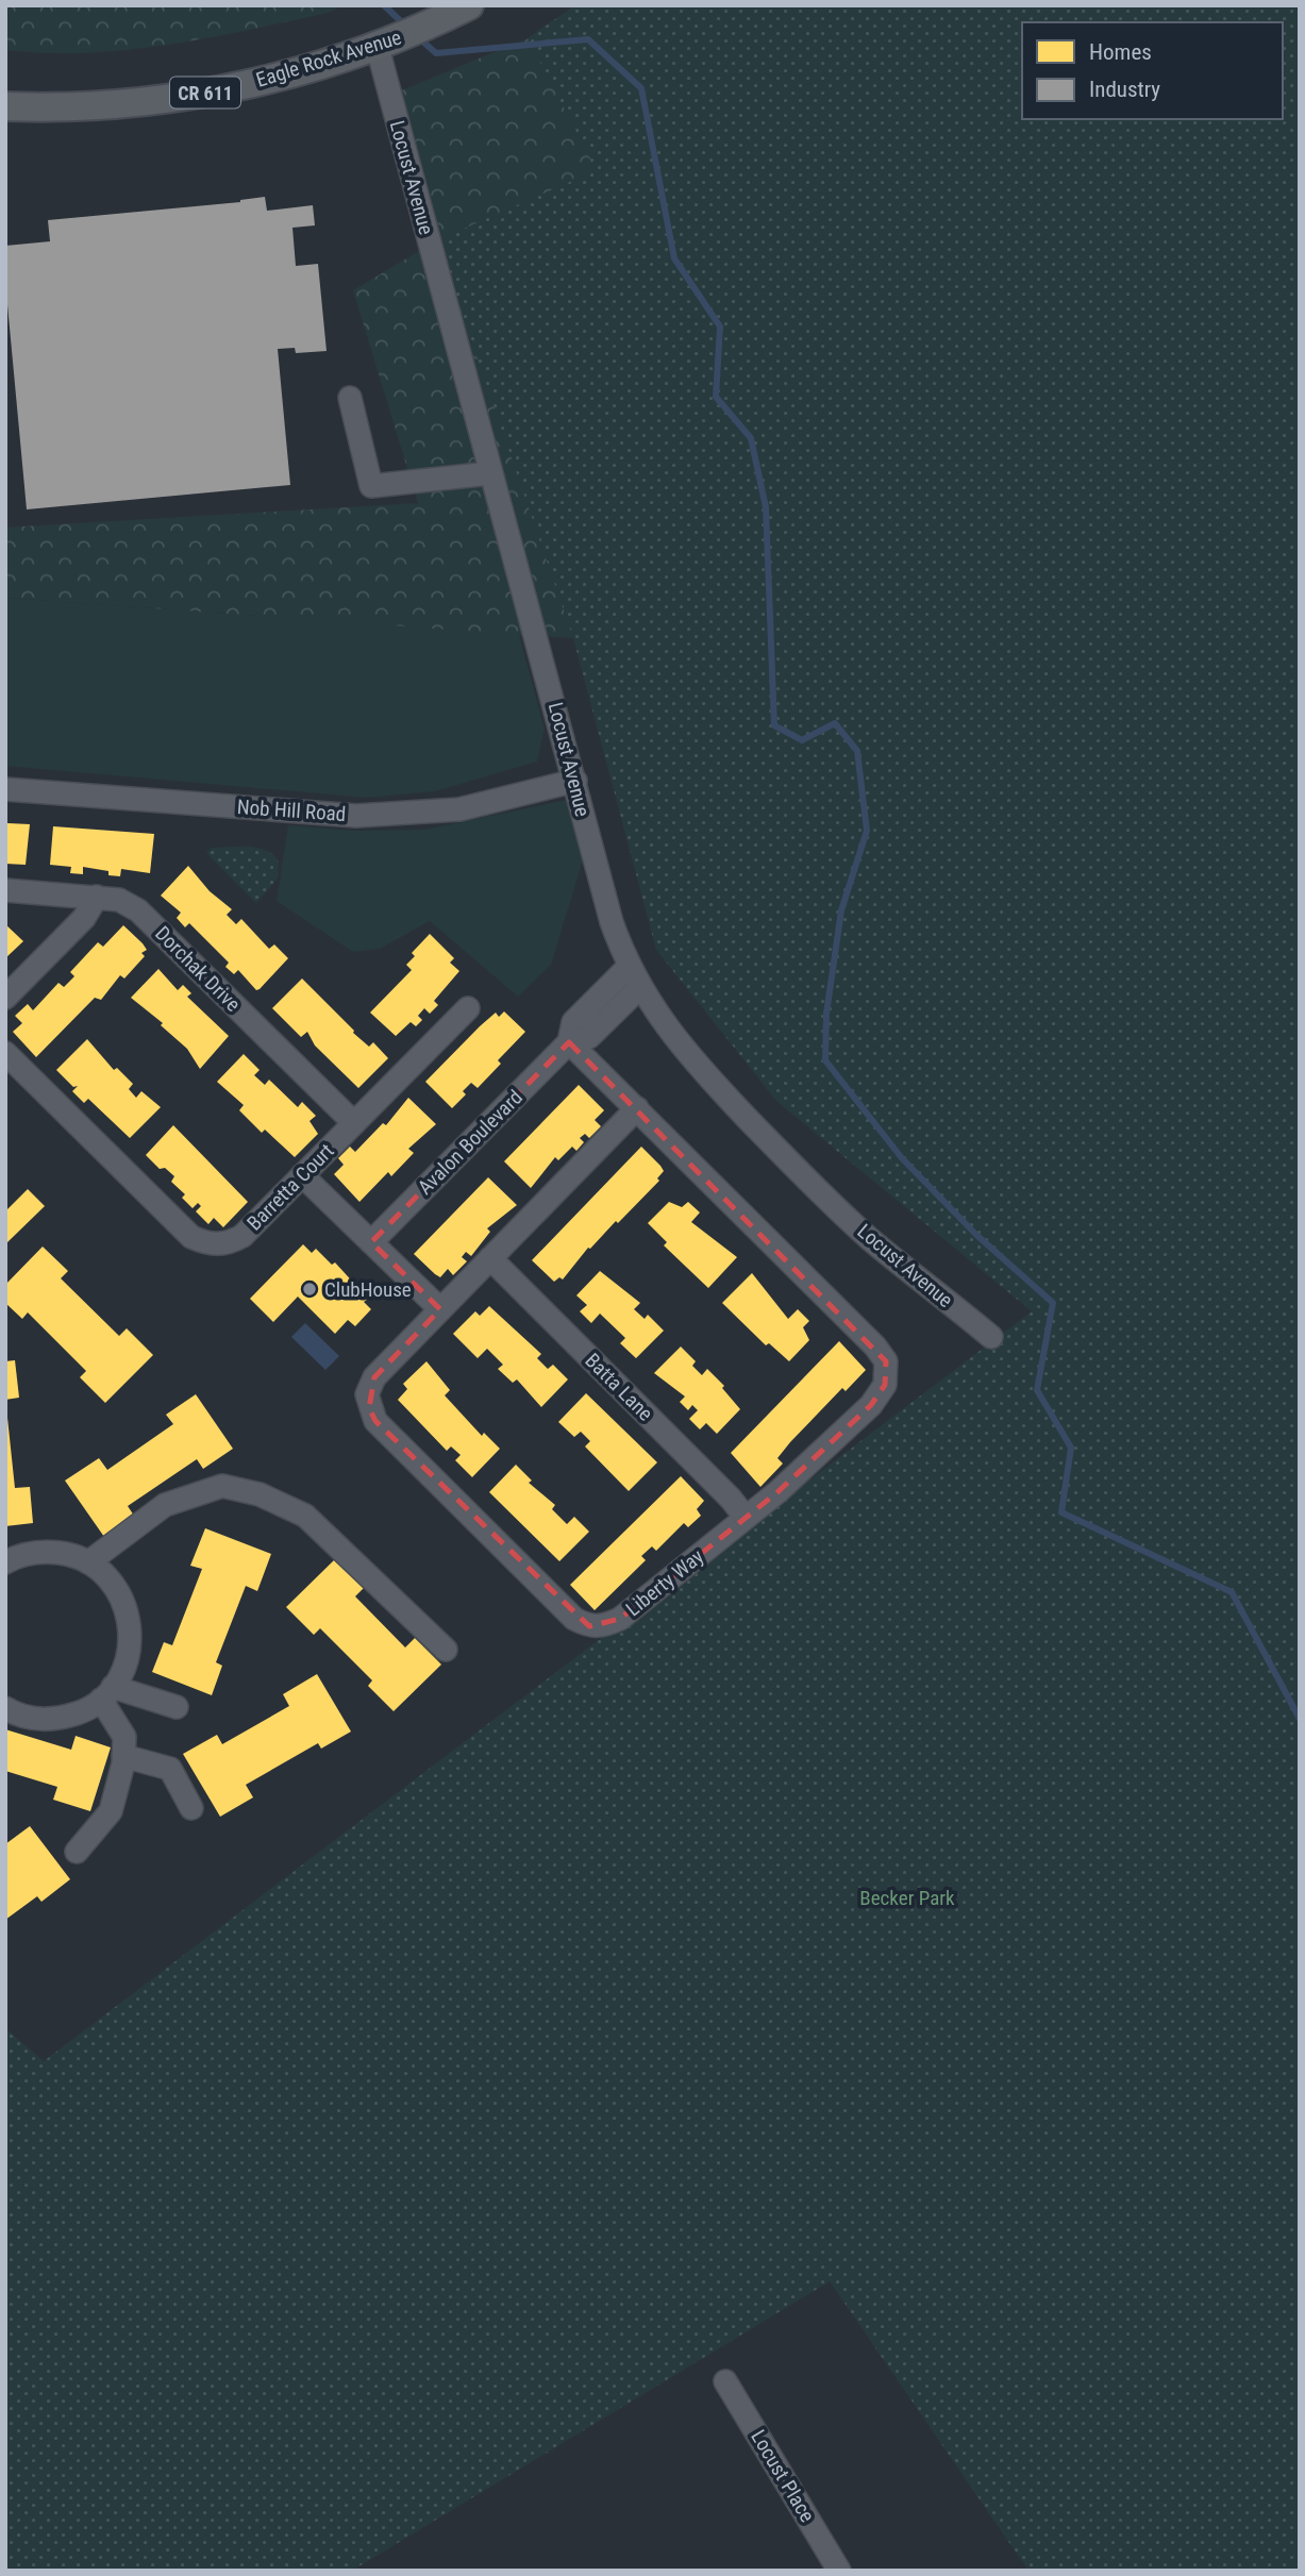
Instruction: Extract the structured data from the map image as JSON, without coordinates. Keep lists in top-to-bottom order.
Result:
{
  "streets": {
    "main road": ["Eagle Rock Avenue", "CR 611"],
    "street": [
      "Locust Avenue",
      "Nob Hill Road",
      "Dorchak Drive",
      "Avalon Boulevard",
      "Barretta Court",
      "Batta Lane",
      "Liberty Way",
      "Locust Place"
    ]
  },
  "crossings": [
    ["Eagle Rock Avenue", "Locust Avenue"],
    ["Locust Avenue", "Nob Hill Road"],
    ["Locust Avenue", "Avalon Boulevard"],
    ["Dorchak Drive", "Barretta Court"],
    ["Avalon Boulevard", "Liberty Way"],
    ["Batta Lane", "Liberty Way"]
  ],
  "parks": ["Becker Park"],
  "places": ["ClubHouse"],
  "legend": ["Homes", "Industry"]
}
